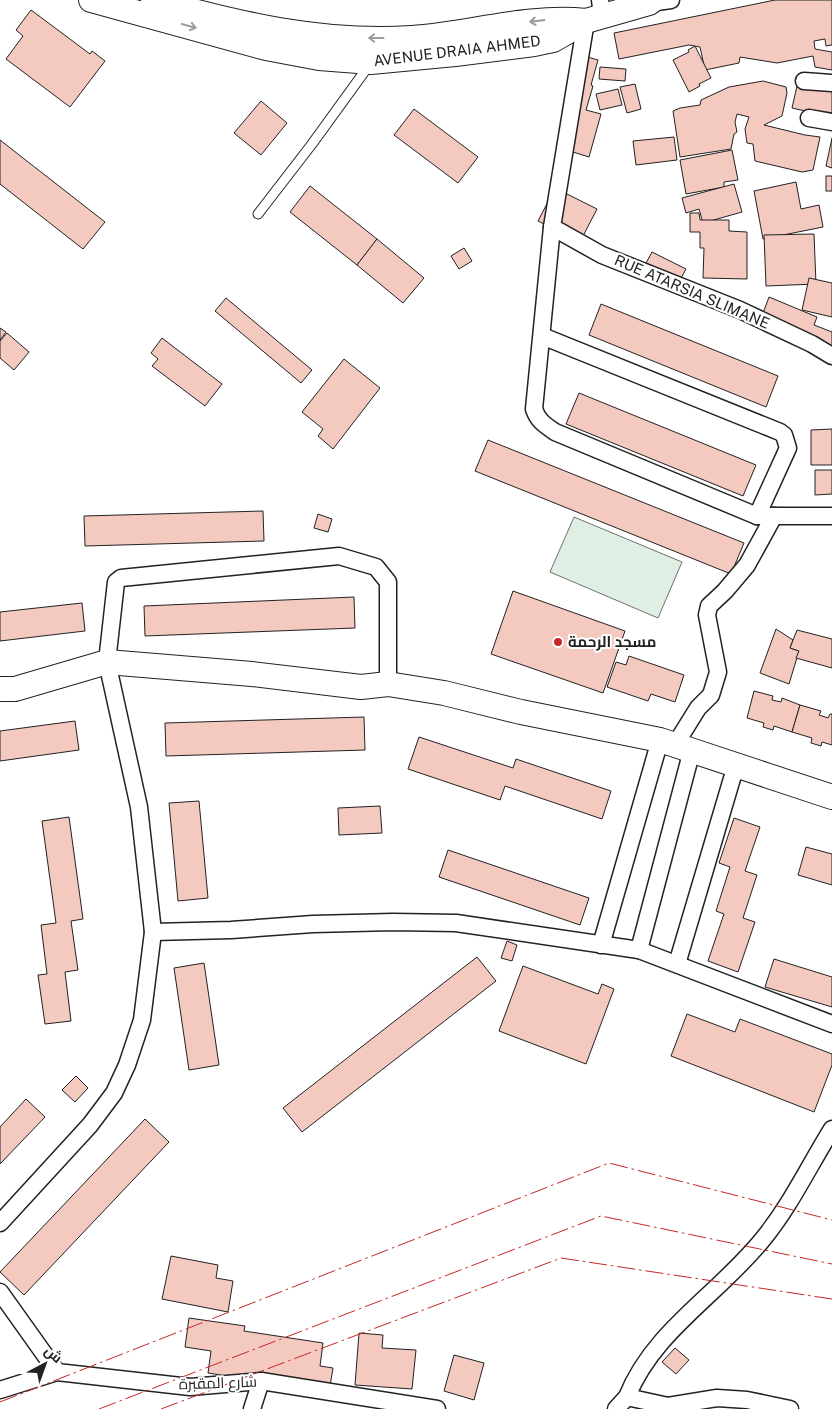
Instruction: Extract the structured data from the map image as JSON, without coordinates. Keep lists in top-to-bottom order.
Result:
{
  "streets": {
    "street": ["AVENUE DRAIA AHMED", "RUE ATARSIA SLIMANE", "شارع المقبرة"]
  },
  "places": ["مسجد الرحمة"],
  "north": "top right"
}
